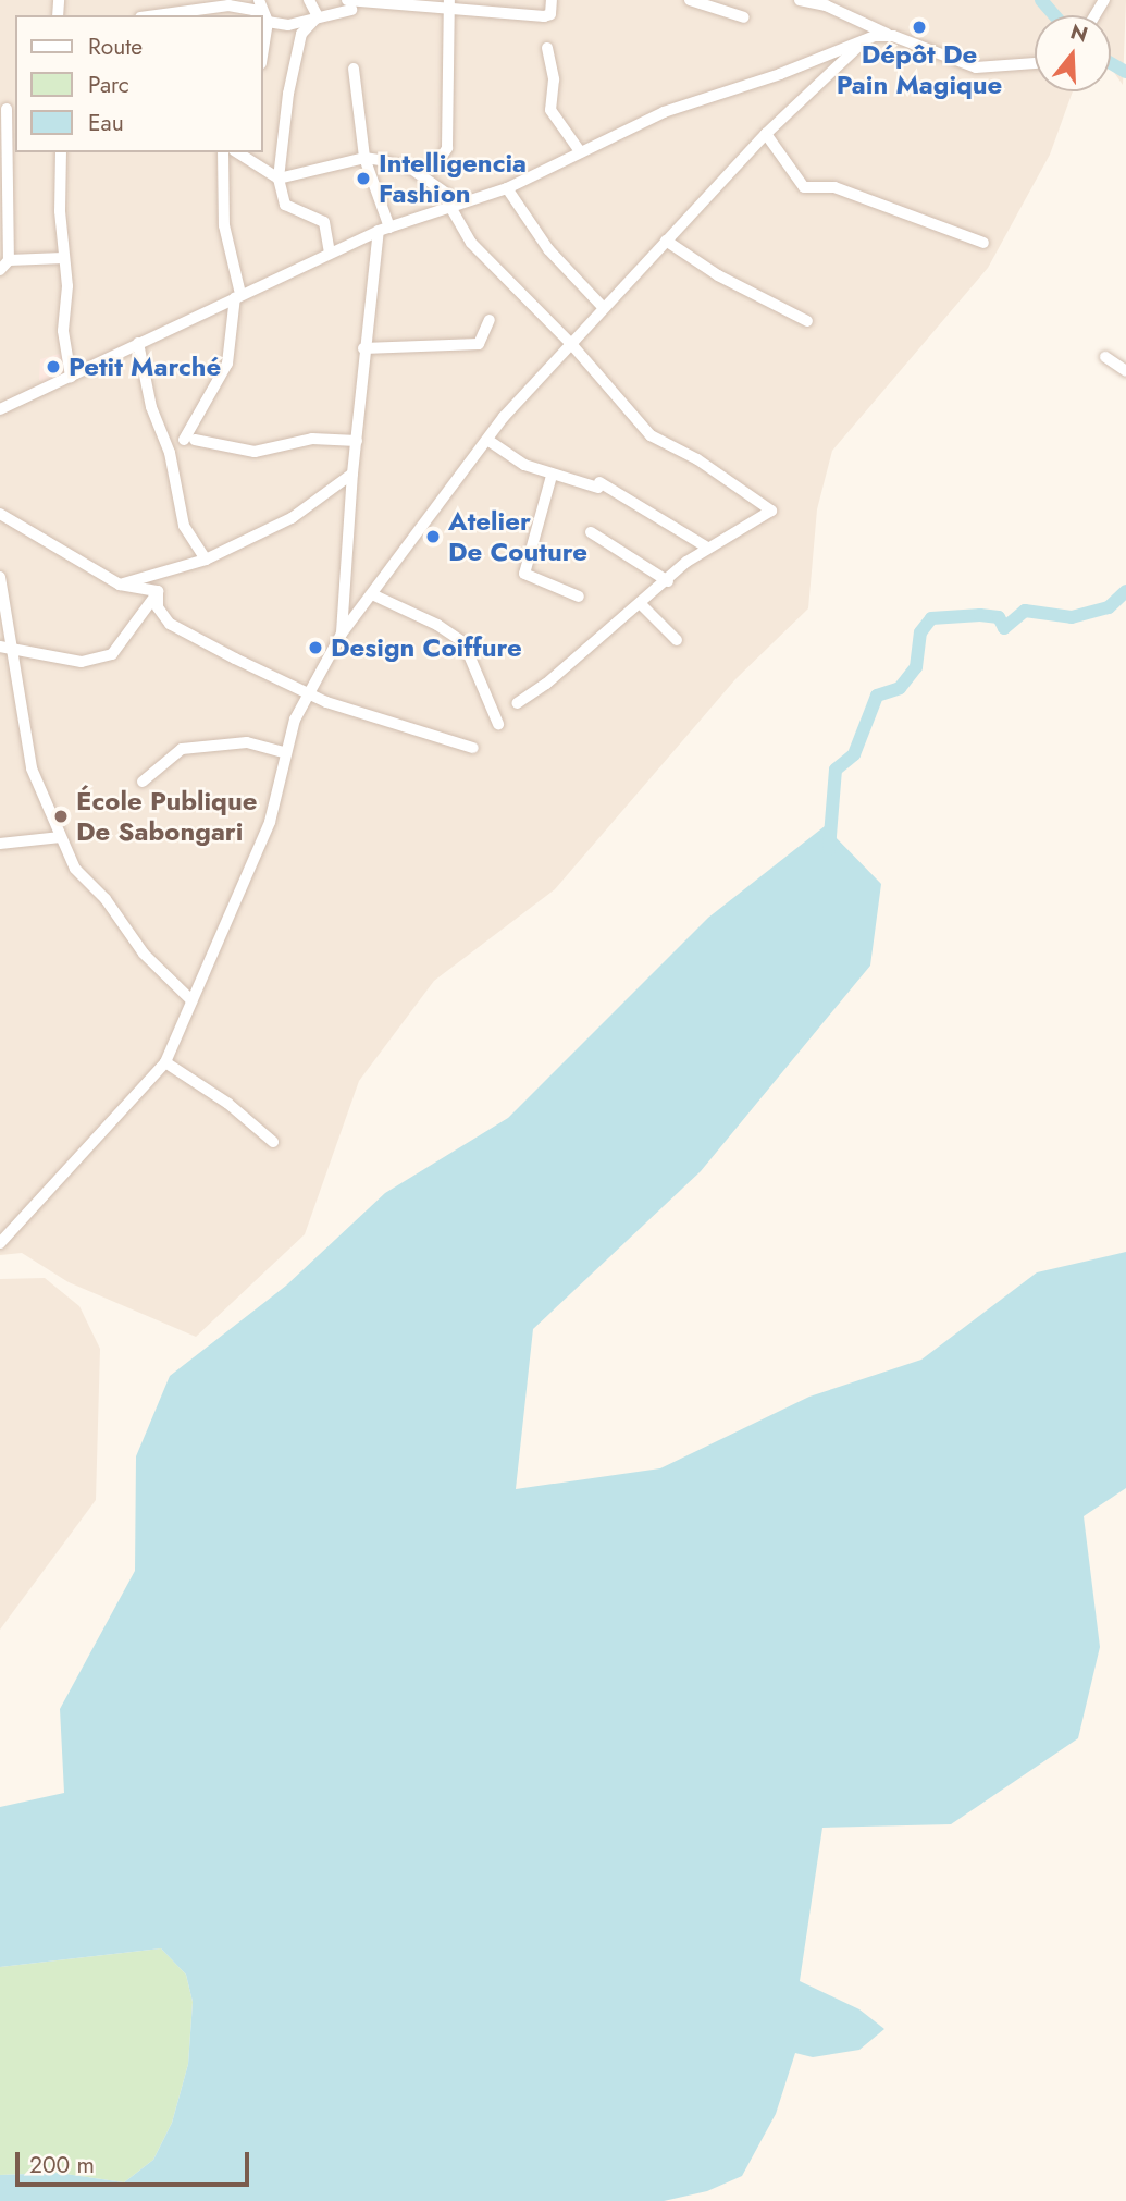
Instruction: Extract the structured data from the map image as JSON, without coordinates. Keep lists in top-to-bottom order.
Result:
{
  "places": [
    "Dépôt De Pain Magique",
    "Intelligencia Fashion",
    "Petit Marché",
    "Atelier De Couture",
    "Design Coiffure",
    "École Publique De Sabongari"
  ],
  "legend": ["Route", "Parc", "Eau"],
  "scale_bar": "200 m",
  "north": "top"
}
